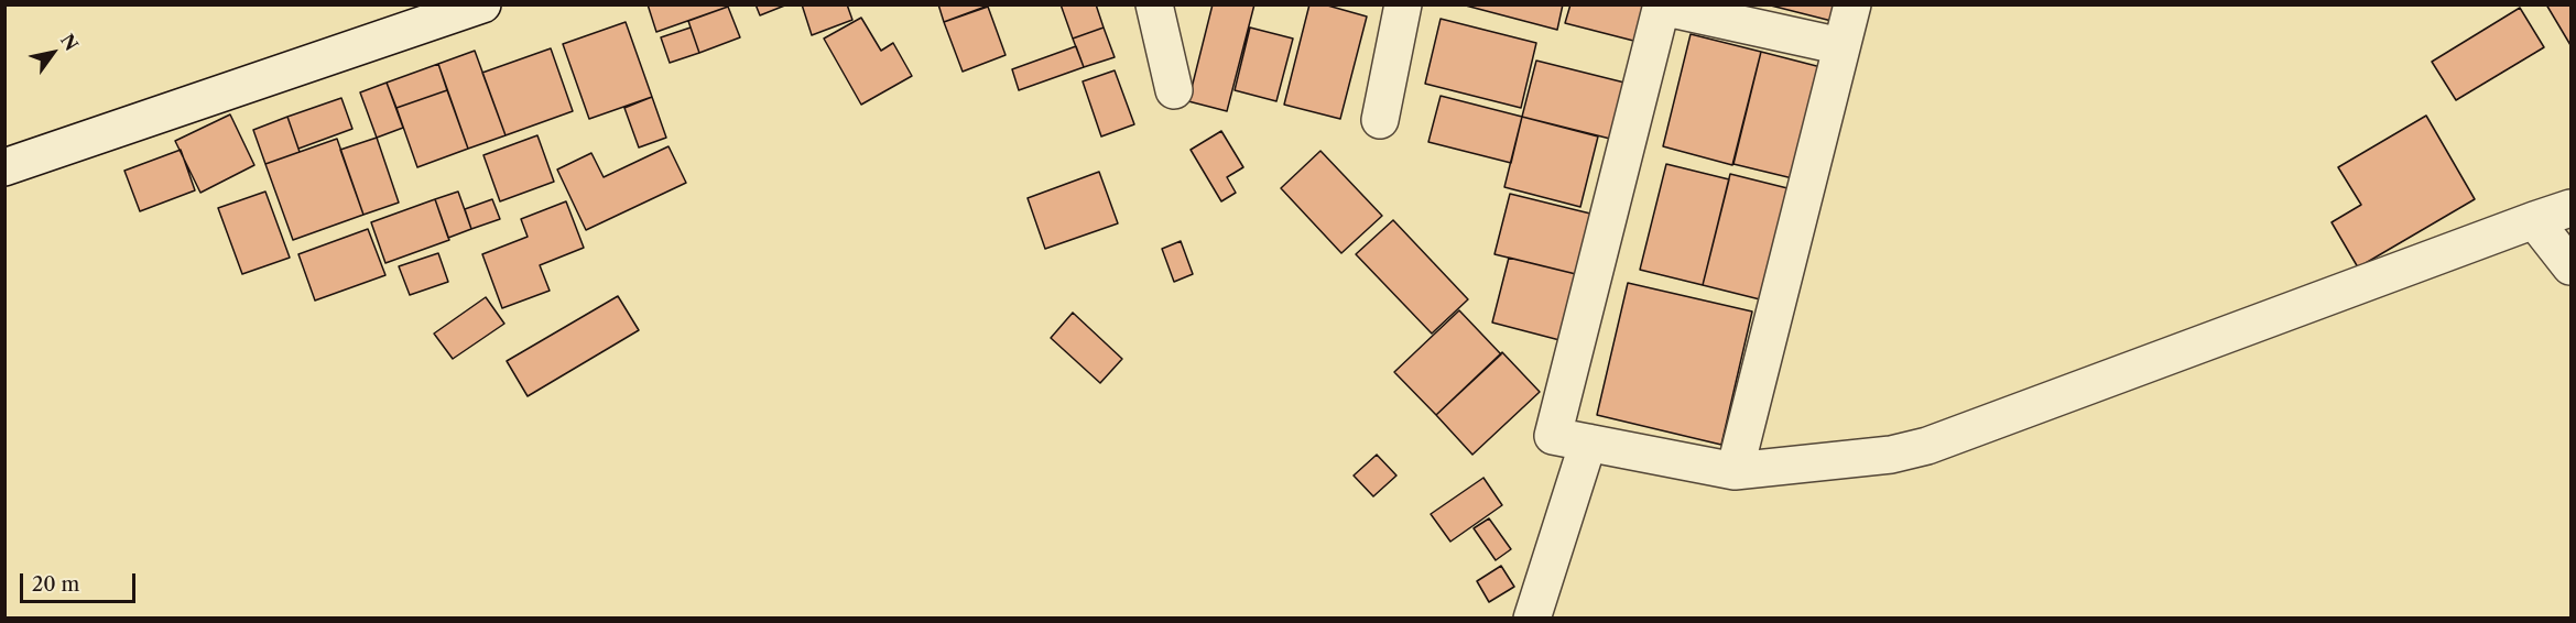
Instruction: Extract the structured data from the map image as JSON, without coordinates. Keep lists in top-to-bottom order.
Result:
{
  "scale_bar": "20 m",
  "north": "top right"
}
